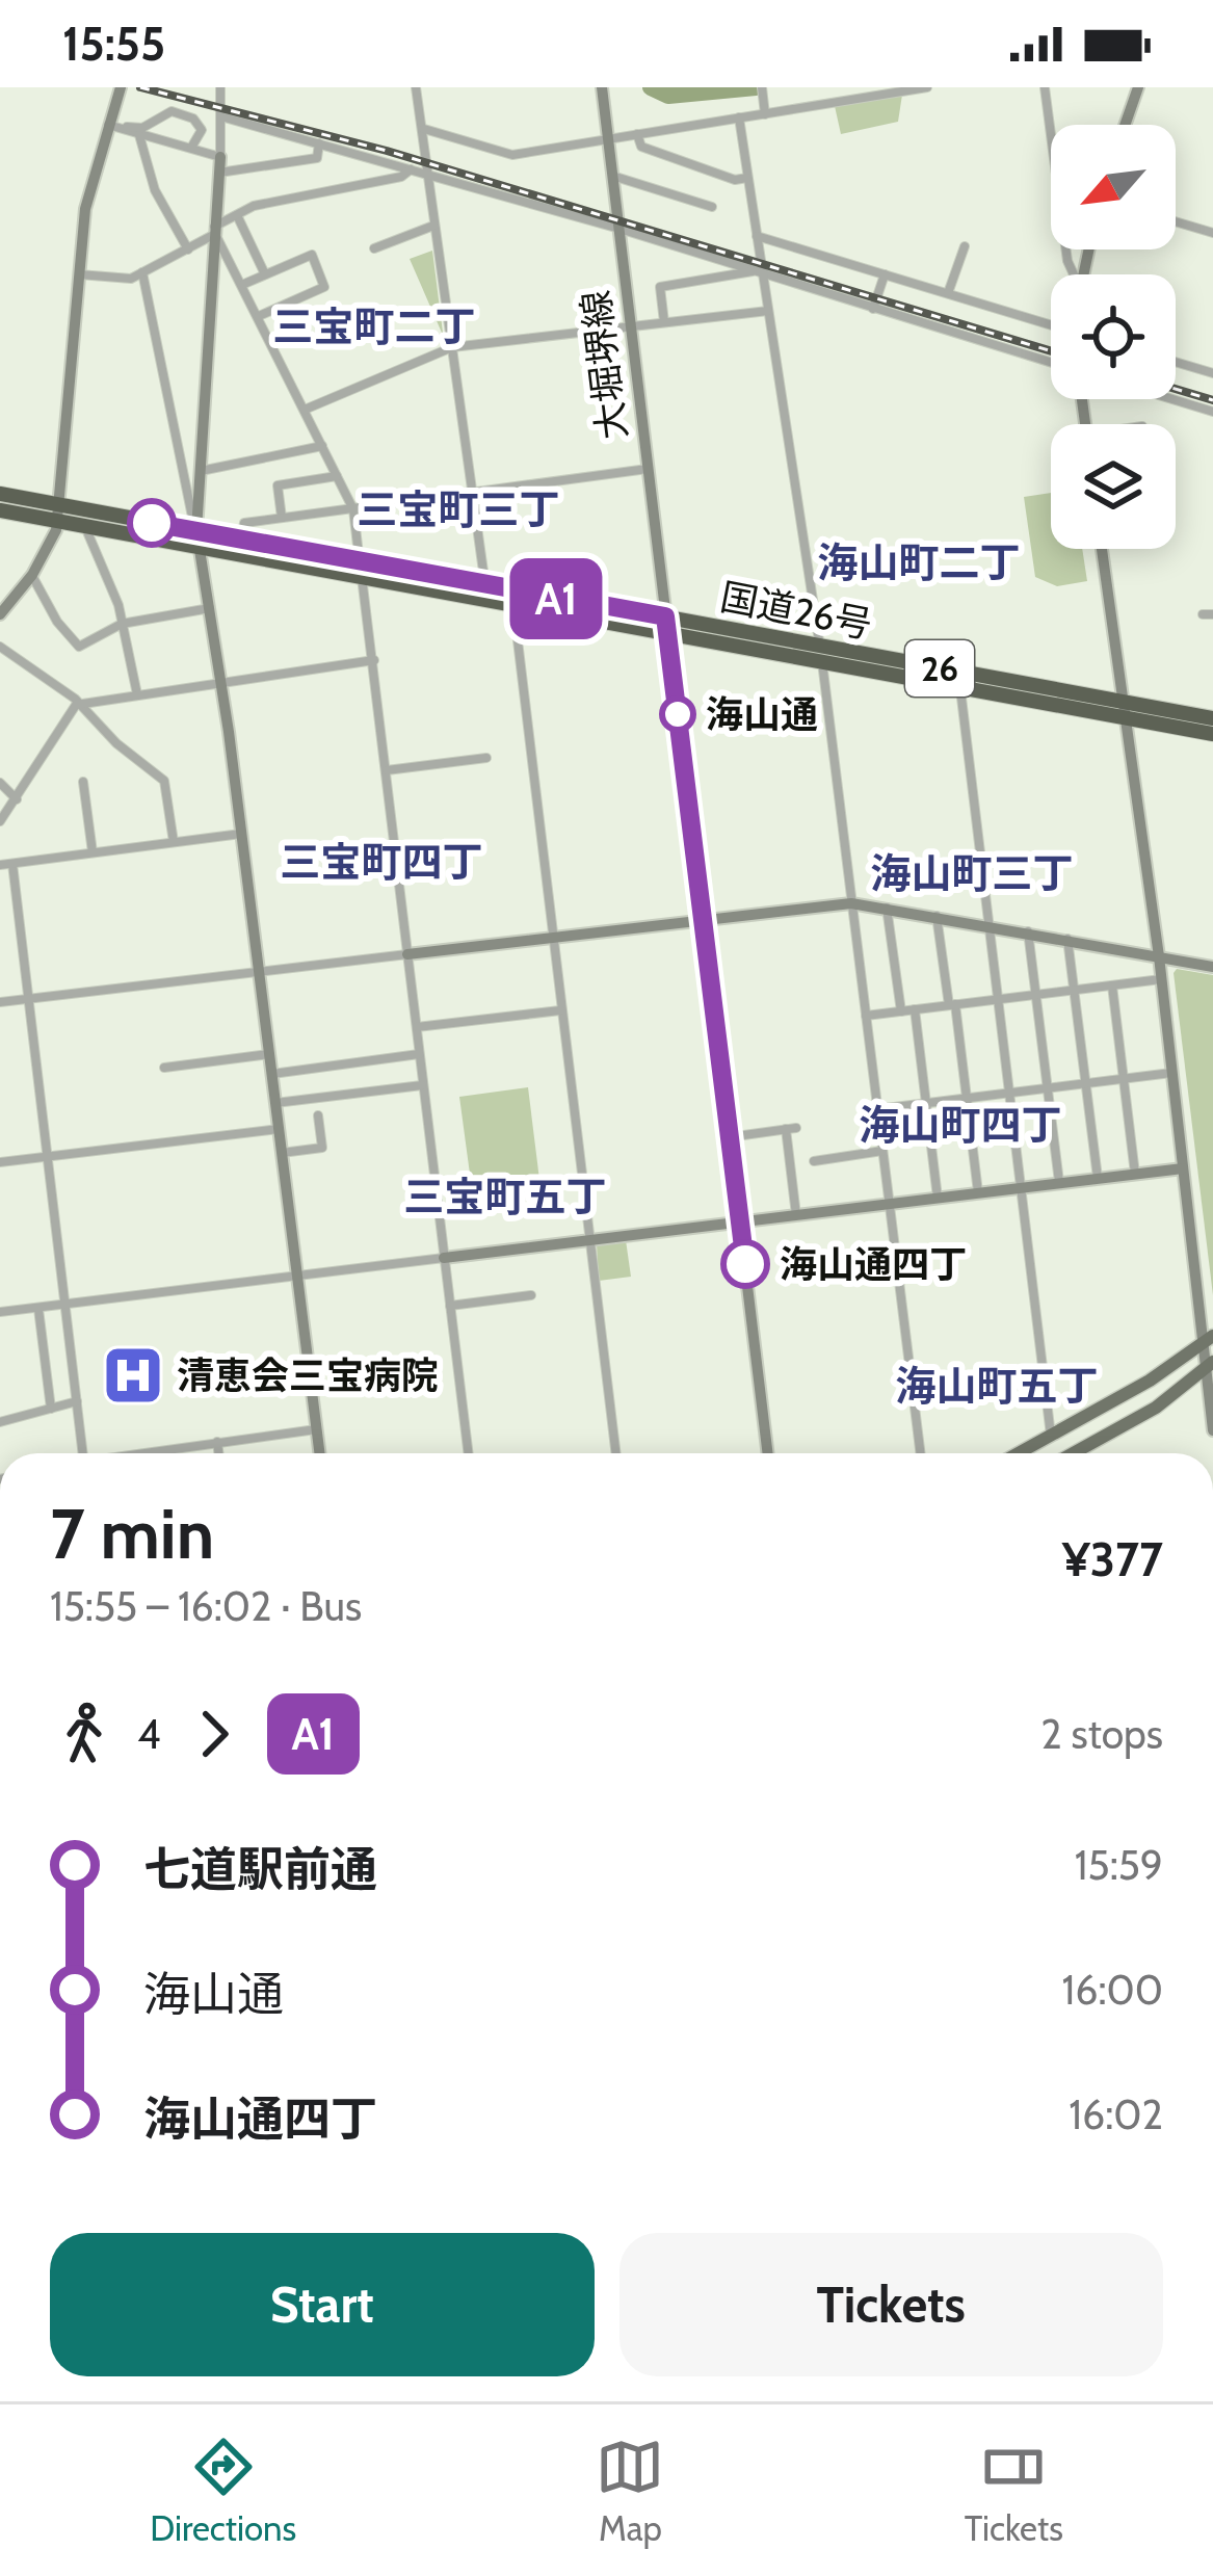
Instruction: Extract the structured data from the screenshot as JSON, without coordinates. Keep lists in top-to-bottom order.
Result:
{
  "streets": {
    "highway": ["国道26号", "26"],
    "street": ["大堀堺線"]
  },
  "crossings": [
    ["大堀堺線", "国道26号"]
  ],
  "districts": [
    "三宝町二丁",
    "三宝町三丁",
    "海山町二丁",
    "三宝町四丁",
    "海山町三丁",
    "海山町四丁",
    "三宝町五丁",
    "海山町五丁"
  ],
  "places": {
    "other": ["海山通", "海山通四丁"],
    "hospital": ["清恵会三宝病院"]
  },
  "lines": ["bus line A1"],
  "north": "bottom left",
  "page": {
    "status": "15:55",
    "on_map": "A1",
    "heading": ["7 min", "15:55 – 16:02 · Bus", "¥377"],
    "legs": ["4", "A1", "2 stops"],
    "list": [
      {
        "name": "七道駅前通",
        "value": "15:59"
      },
      {
        "name": "海山通",
        "value": "16:00"
      },
      {
        "name": "海山通四丁",
        "value": "16:02"
      }
    ],
    "buttons": ["Start", "Tickets"],
    "tabs": ["Directions", "Map", "Tickets"]
  }
}
